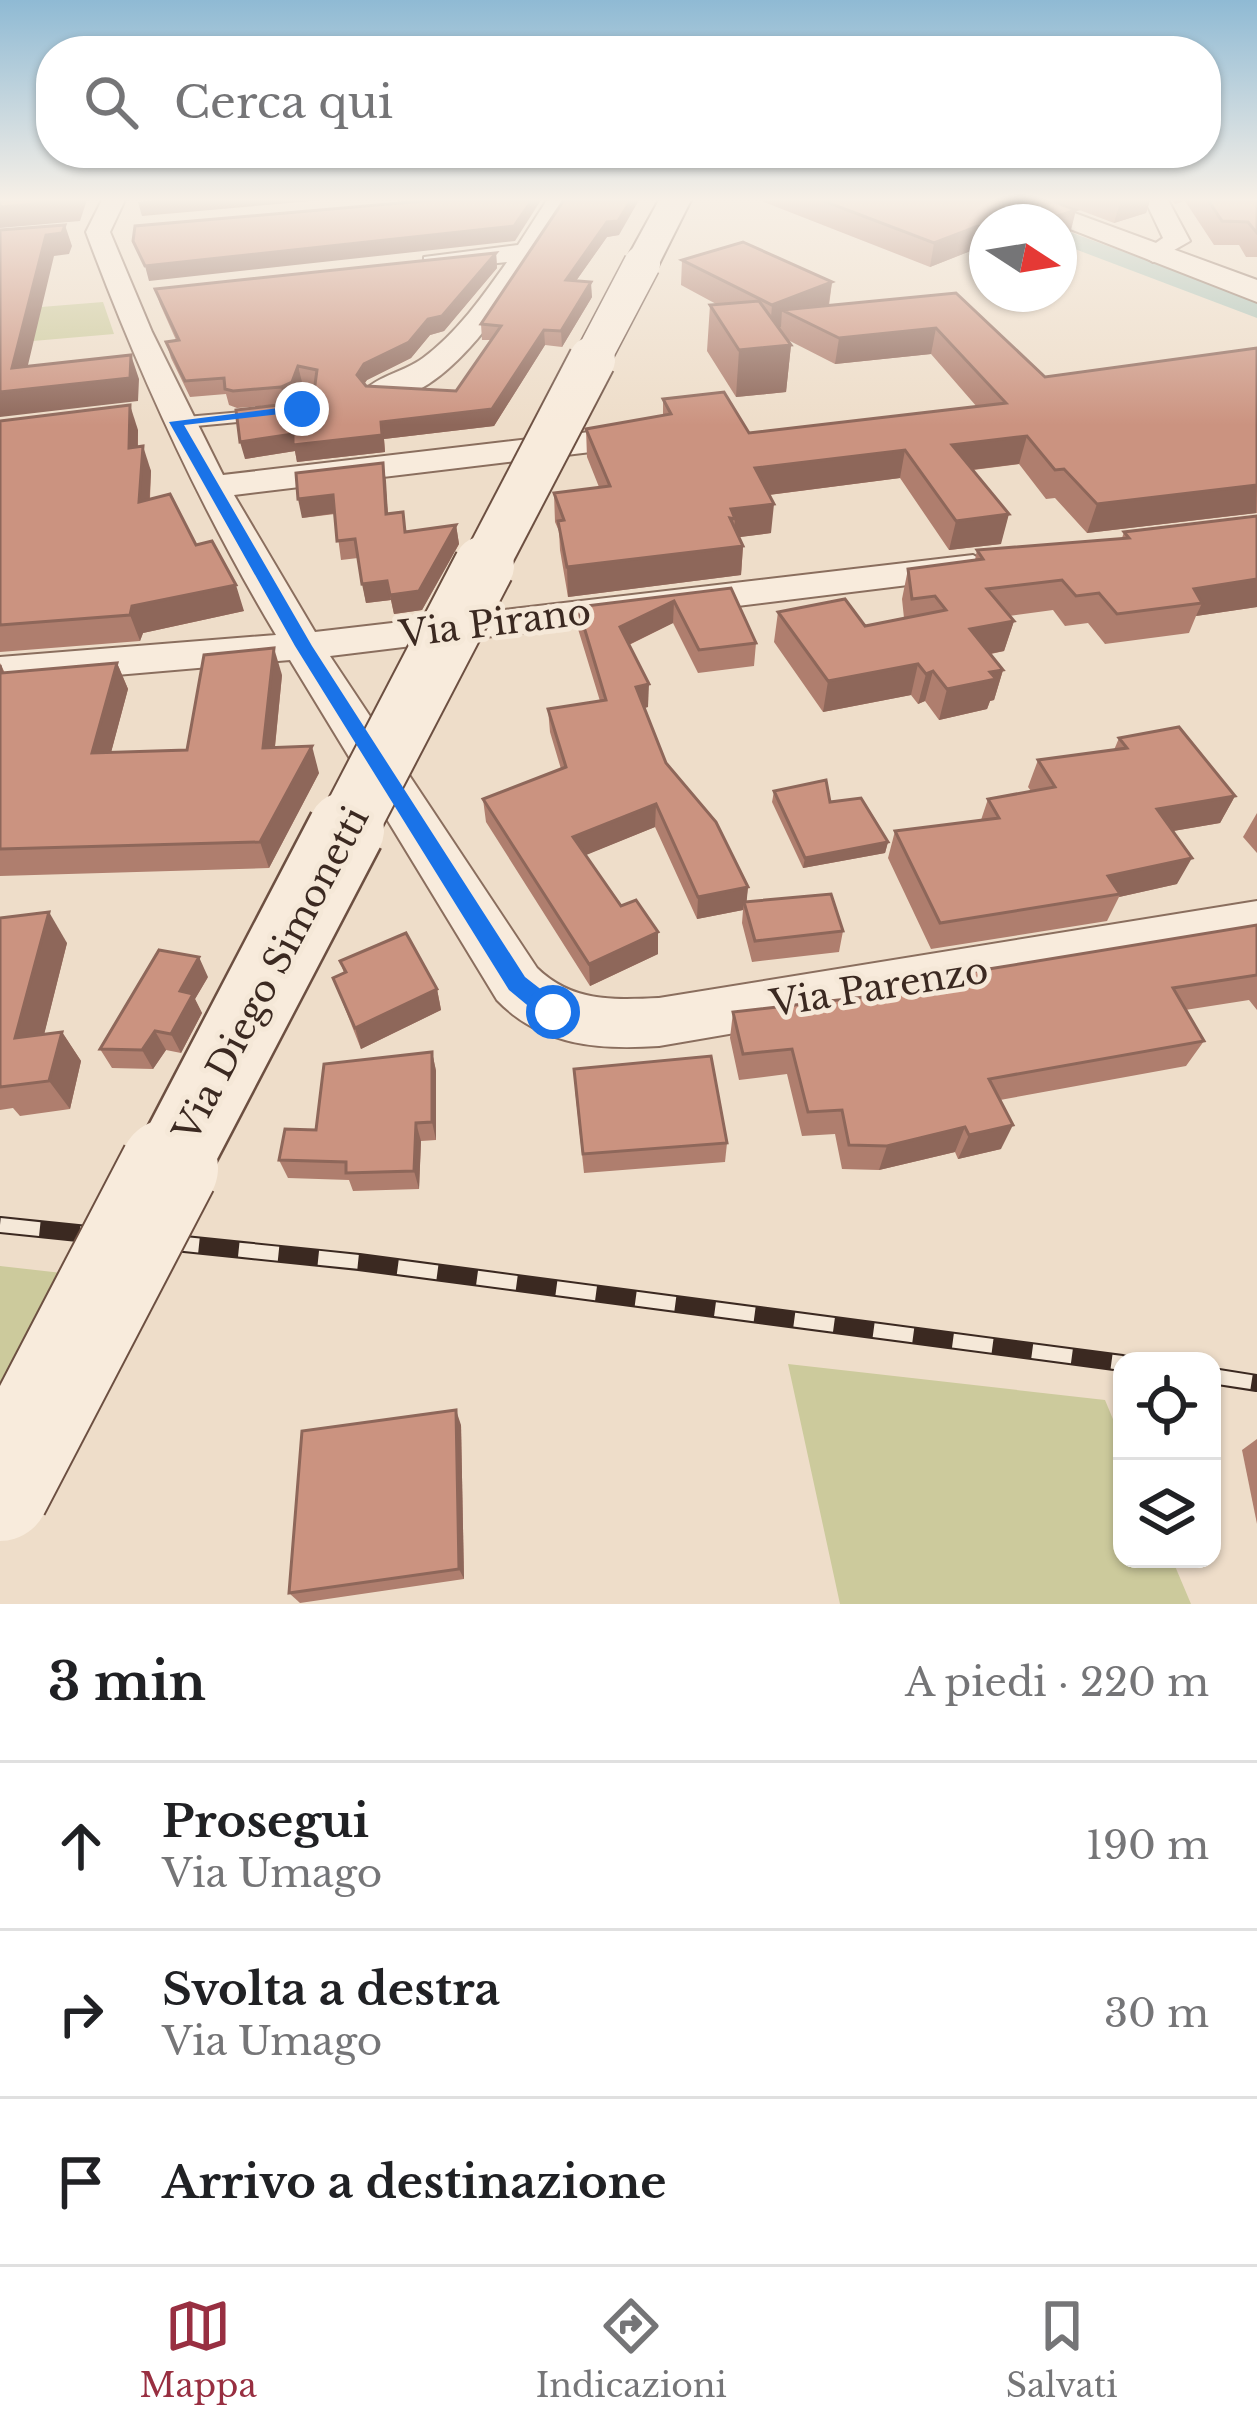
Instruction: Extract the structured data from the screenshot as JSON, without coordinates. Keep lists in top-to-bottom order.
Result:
{
  "streets": {
    "main road": ["Via Diego Simonetti"],
    "street": ["Via Pirano", "Via Parenzo"]
  },
  "crossings": [
    ["Via Pirano", "Via Parenzo"]
  ],
  "north": "right",
  "page": {
    "search": "Cerca qui",
    "heading": ["3 min", "A piedi · 220 m"],
    "list": [
      ["Prosegui", "Via Umago", "190 m"],
      ["Svolta a destra", "Via Umago", "30 m"],
      "Arrivo a destinazione"
    ],
    "nav": ["Mappa", "Indicazioni", "Salvati"]
  }
}
